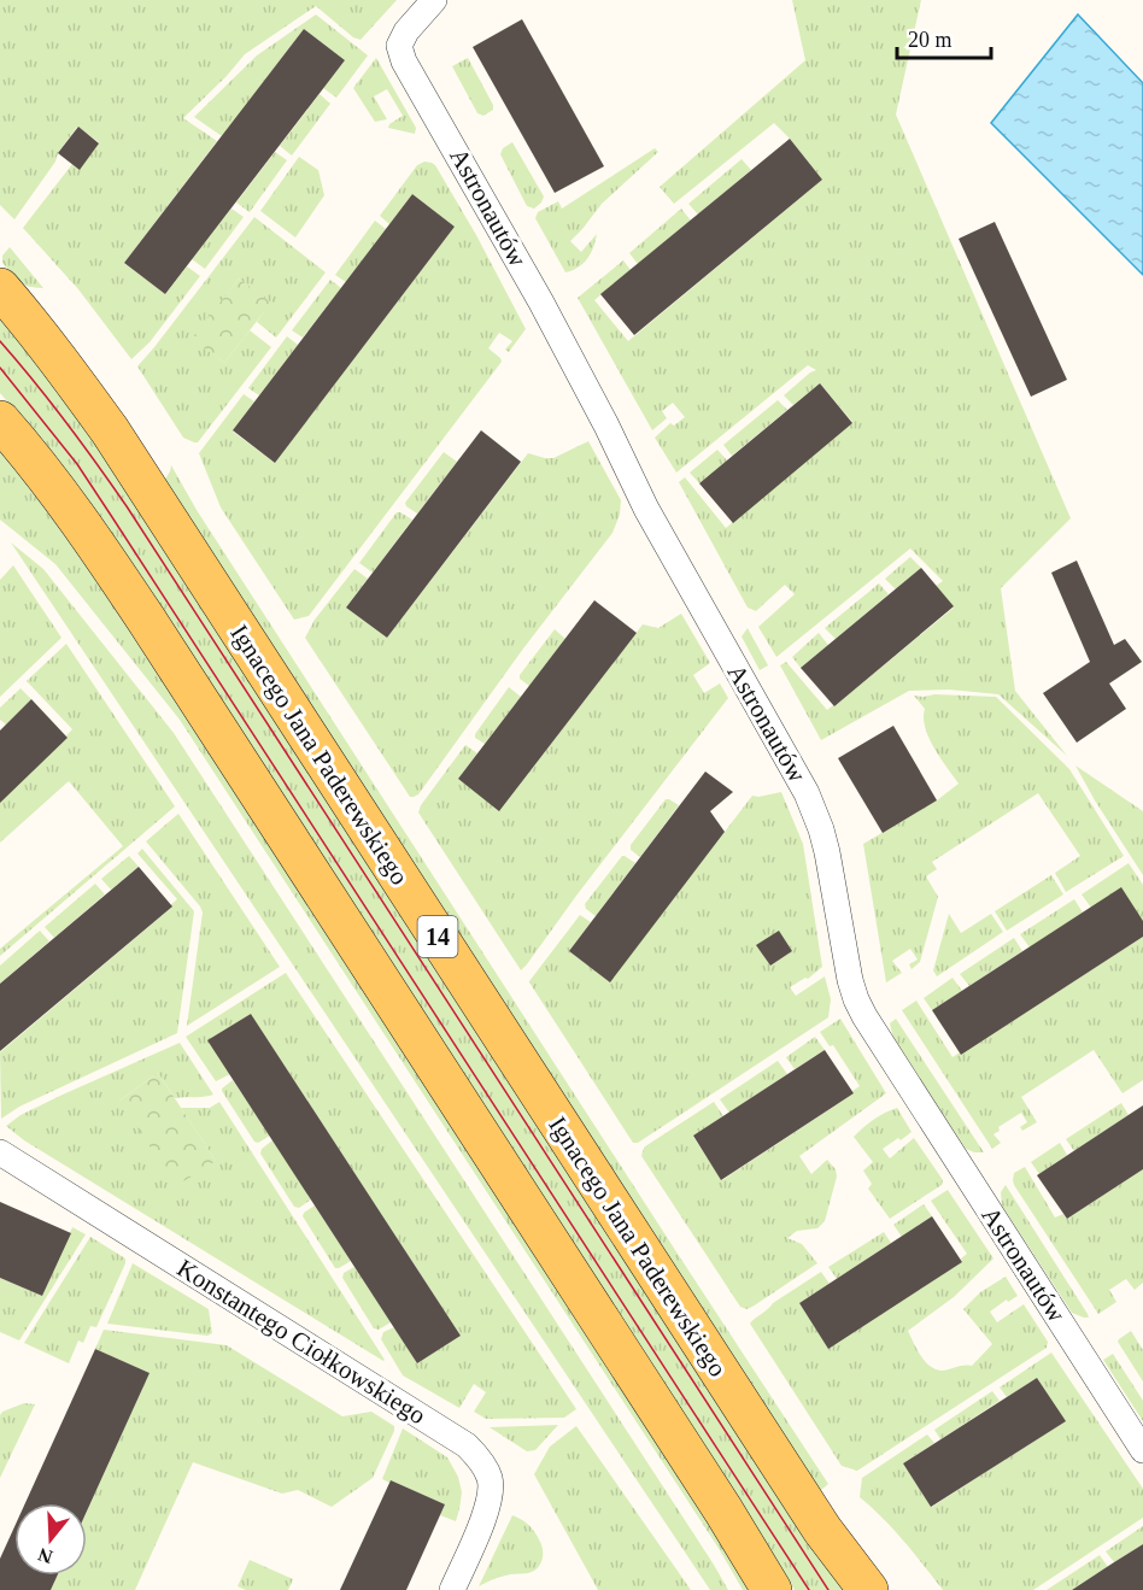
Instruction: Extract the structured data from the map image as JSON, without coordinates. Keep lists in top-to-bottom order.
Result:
{
  "streets": {
    "main road": ["Ignacego Jana Paderewskiego", "14"],
    "street": ["Astronautów", "Konstantego Ciołkowskiego"]
  },
  "scale_bar": "20 m",
  "north": "bottom"
}
